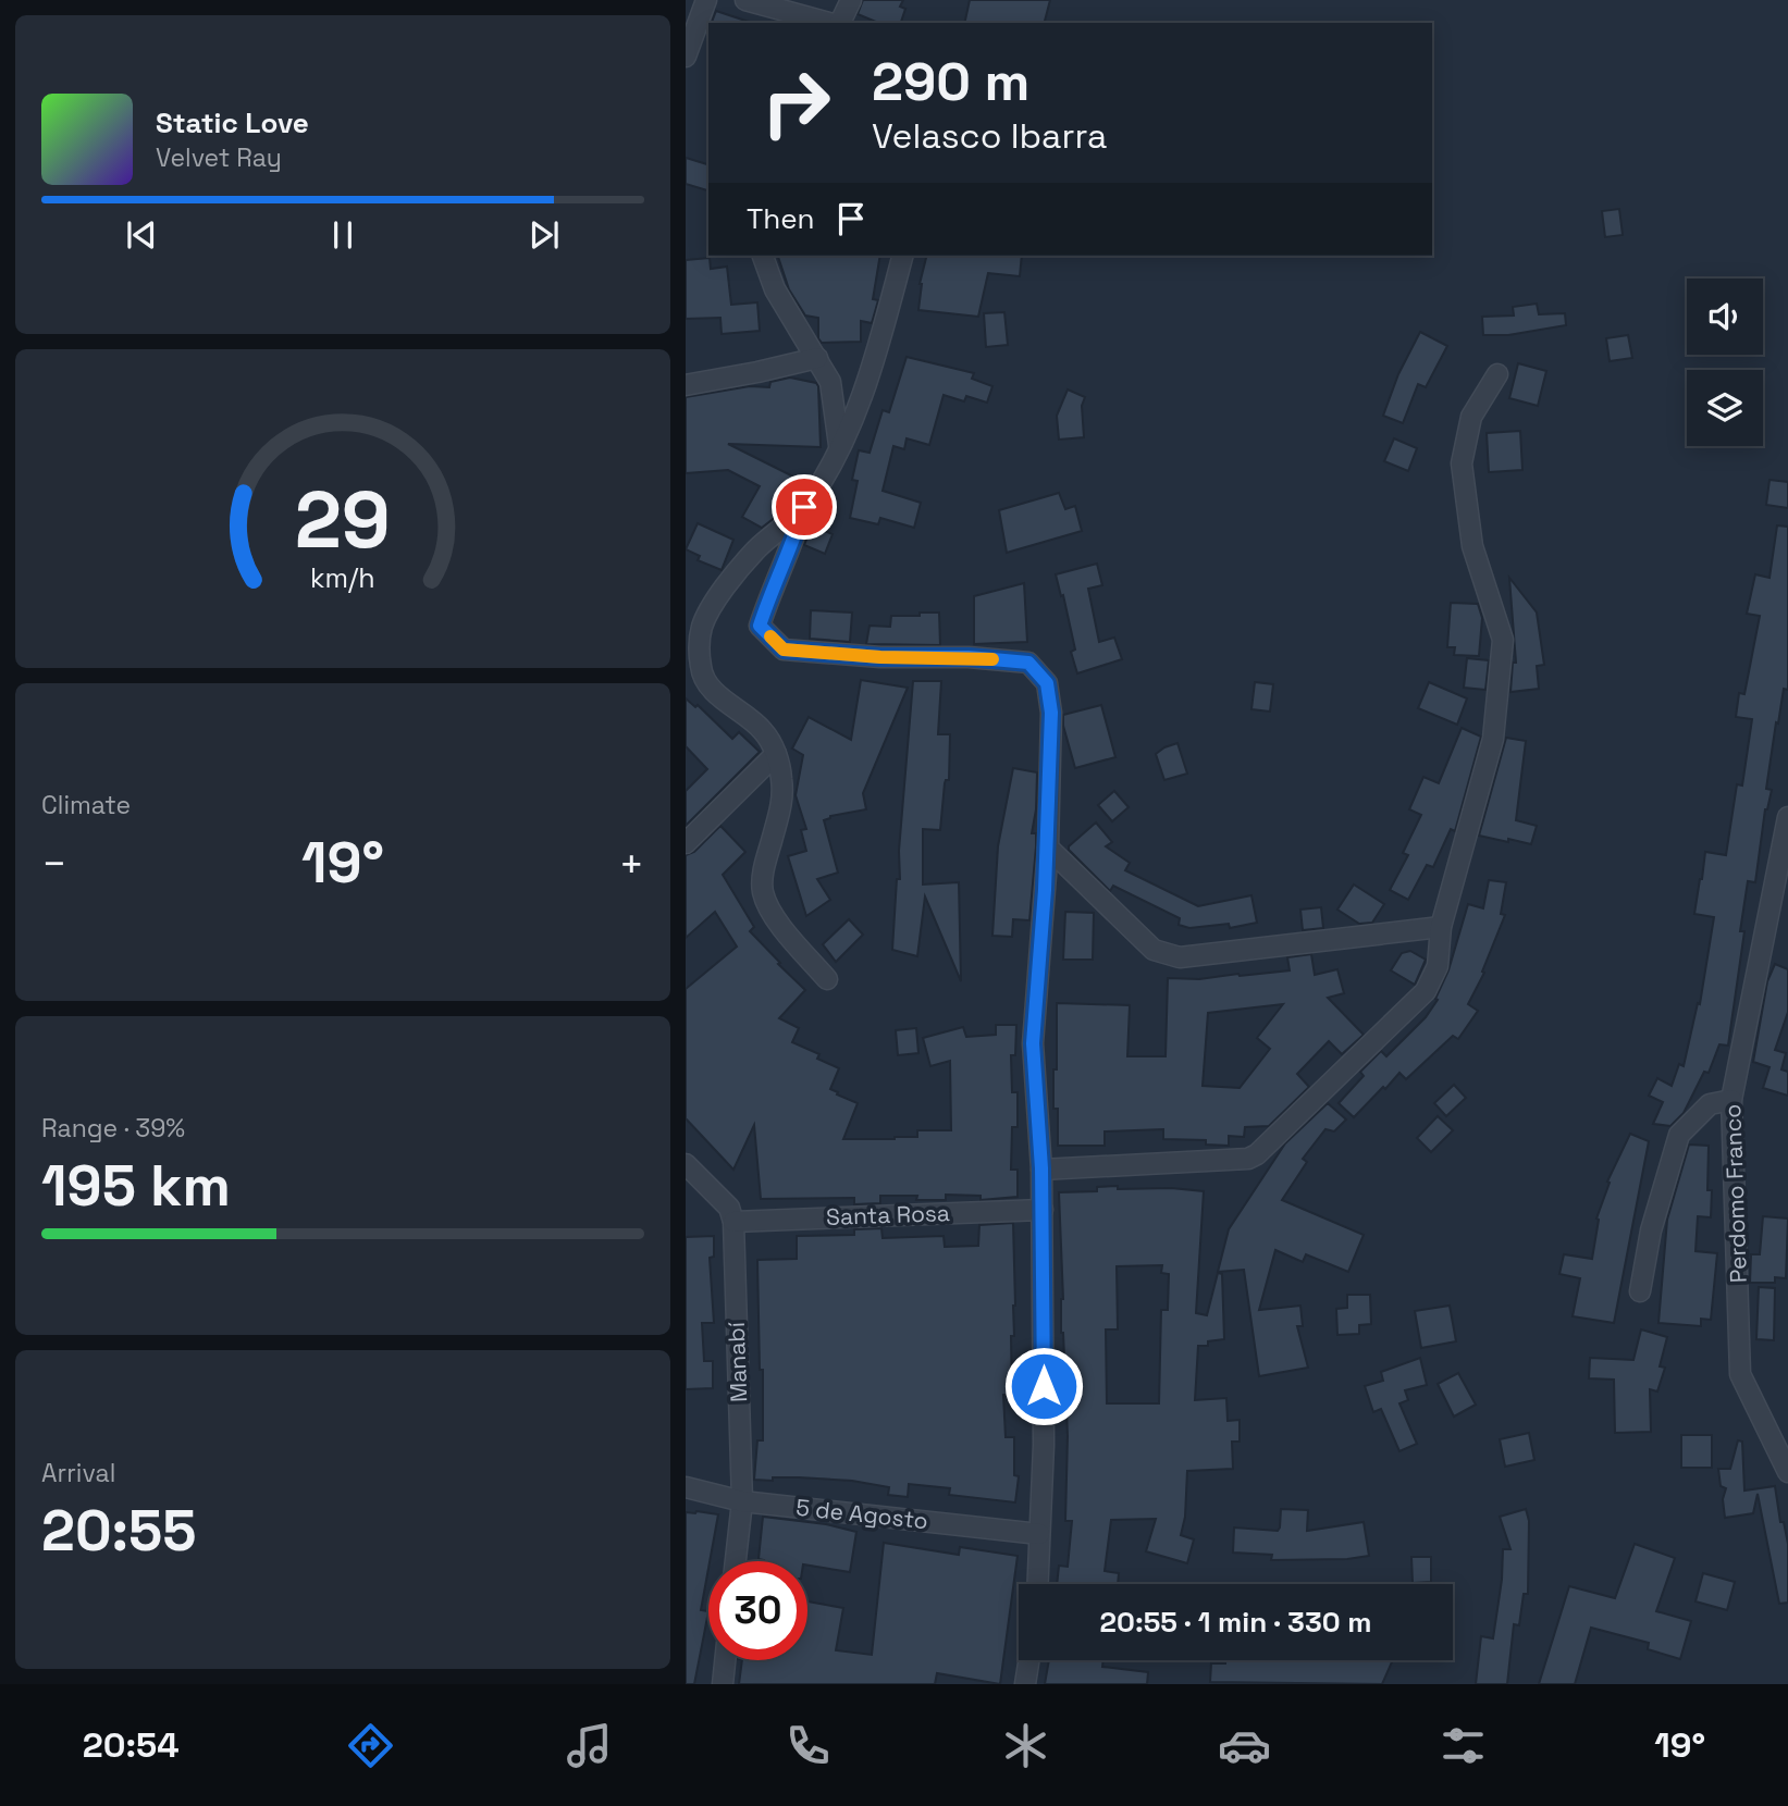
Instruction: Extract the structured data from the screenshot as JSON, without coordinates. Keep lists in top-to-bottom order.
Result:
{
  "streets": {
    "street": [
      "Perdomo Franco",
      "Santa Rosa",
      "Manabí",
      "5 de Agosto"
    ]
  },
  "crossings": [
    ["Santa Rosa", "Manabí"],
    ["Manabí", "5 de Agosto"]
  ],
  "page": {
    "turn": ["290 m", "Velasco Ibarra"],
    "song": ["Static Love", "Velvet Ray"],
    "then": "Then",
    "tile": [
      "Climate",
      ["Range · 39%", "195 km"],
      ["Arrival", "20:55"]
    ],
    "heat": ["−", "19°", "+"],
    "limit": "30",
    "trip": "20:55 · 1 min · 330 m",
    "tabs": ["20:54", "19°"],
    "gauge": ["29", "km/h"]
  }
}
